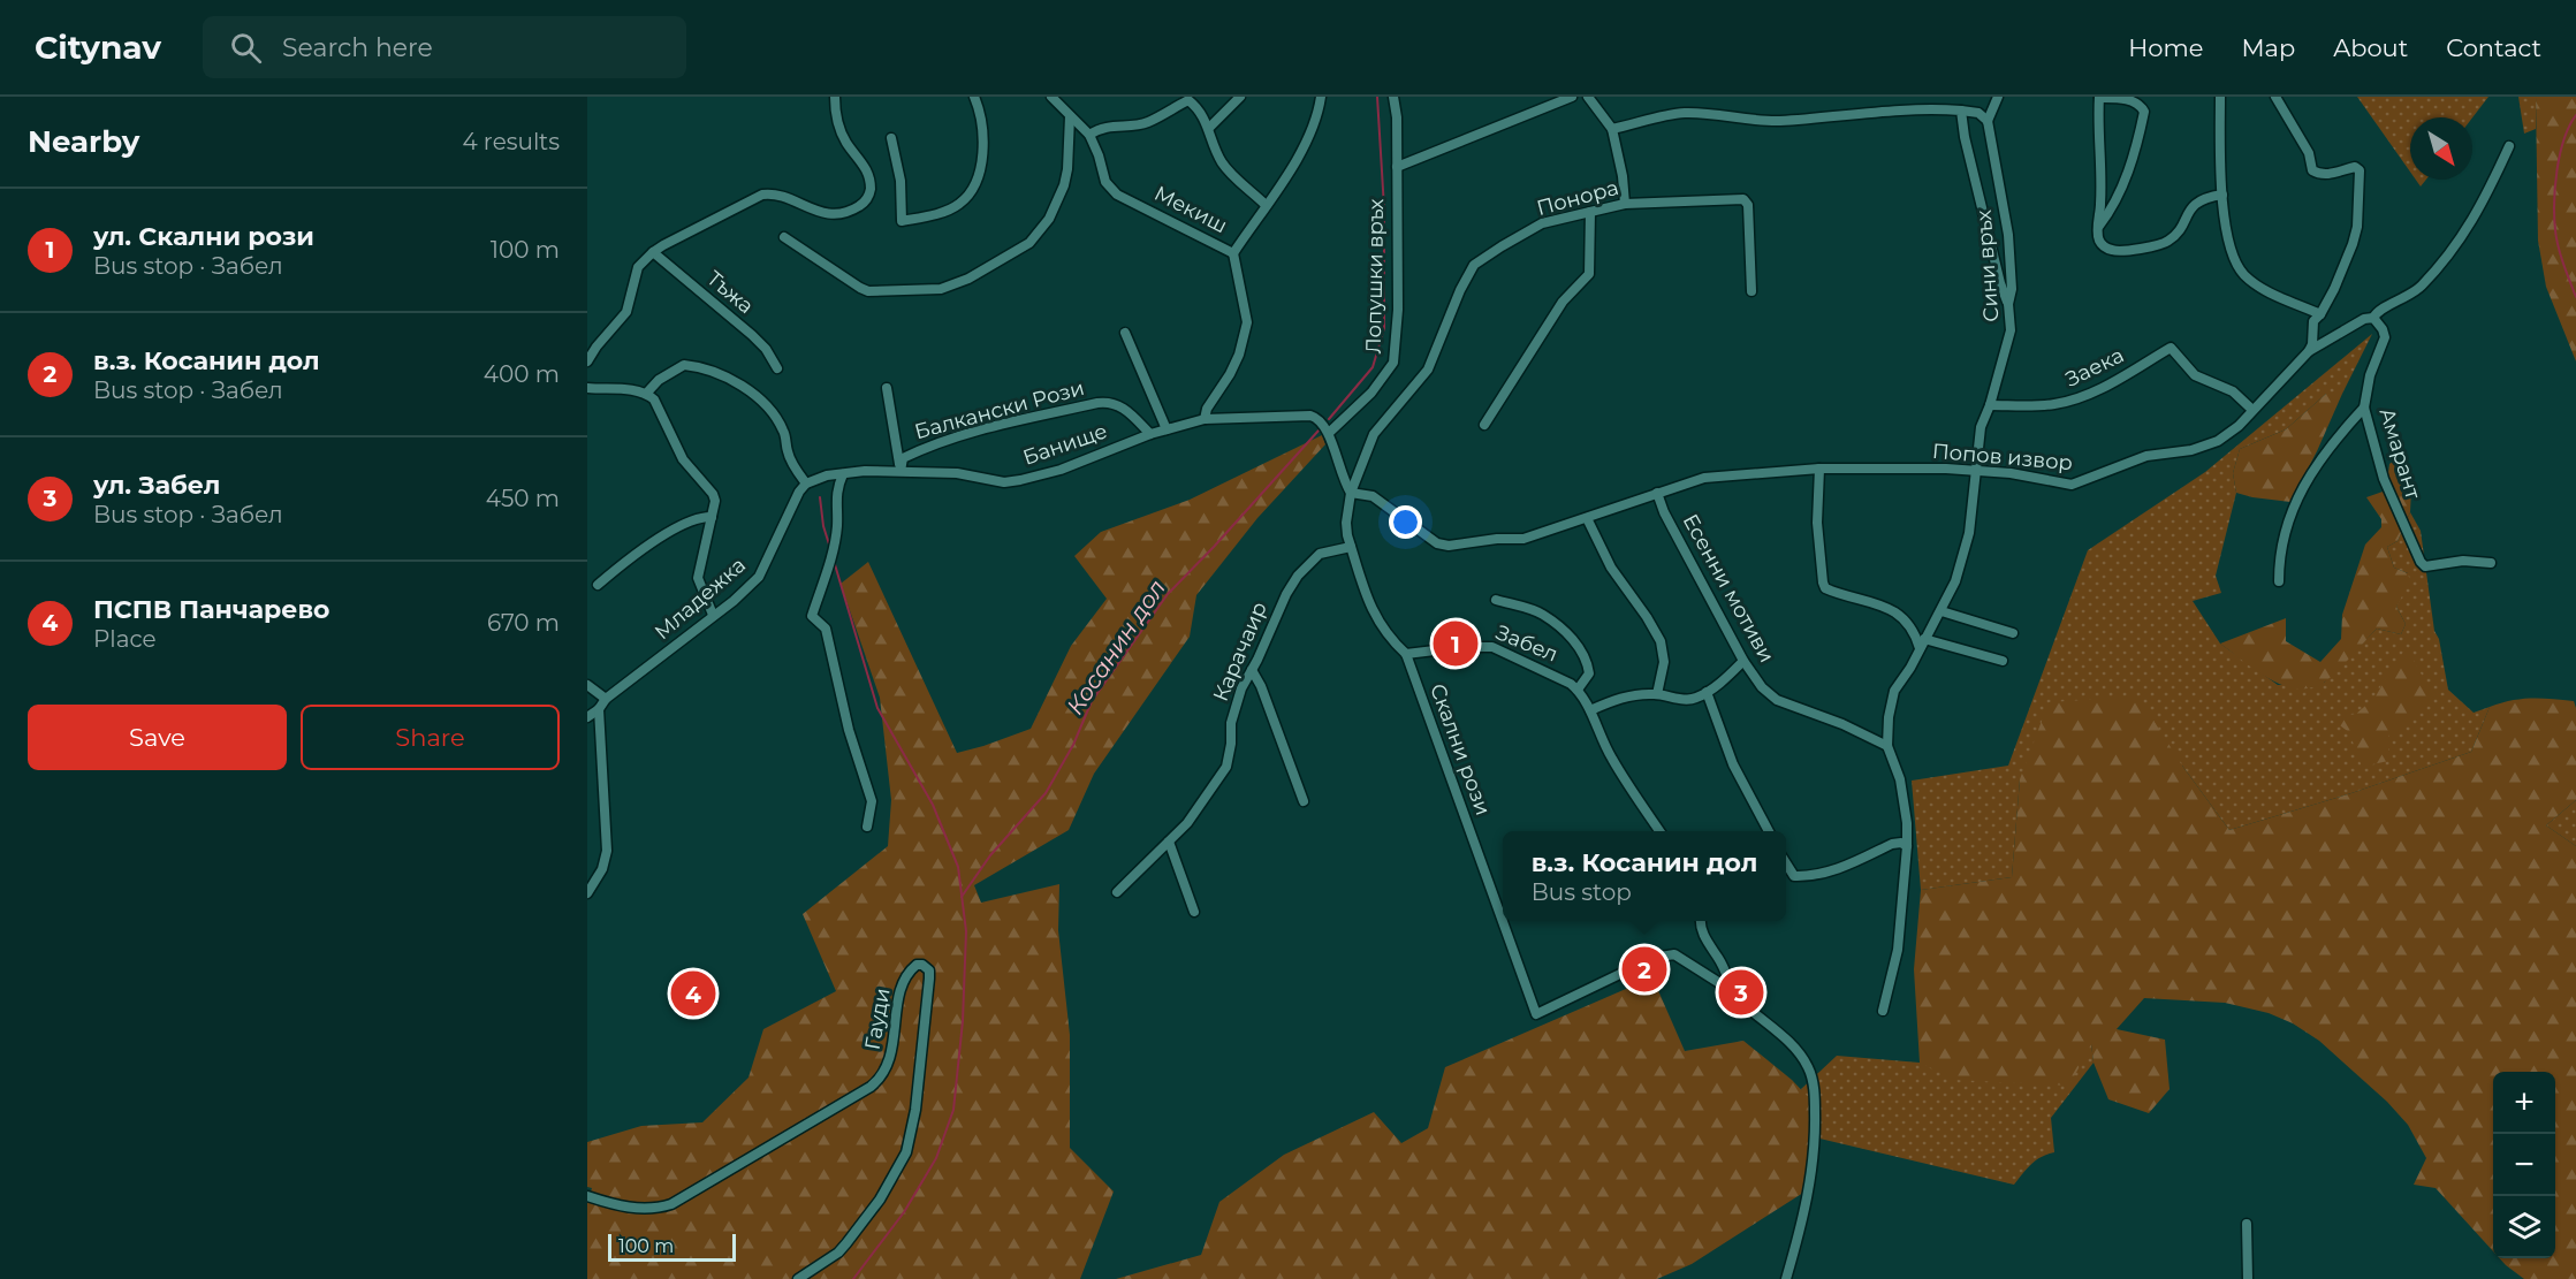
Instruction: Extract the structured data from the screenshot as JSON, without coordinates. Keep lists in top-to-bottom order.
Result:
{
  "streets": {
    "street": [
      "Понора",
      "Мекиш",
      "Сини връх",
      "Лопушки връх",
      "Тъжа",
      "Заека",
      "Балкански Рози",
      "Банище",
      "Амарант",
      "Попов извор",
      "Есенни мотиви",
      "Младежка",
      "Забел",
      "Карачаир",
      "Скални рози",
      "Гауди"
    ]
  },
  "crossings": [
    ["Понора", "Попов извор"],
    ["Мекиш", "Банище"],
    ["Сини връх", "Заека"],
    ["Сини връх", "Попов извор"],
    ["Сини връх", "Есенни мотиви"],
    ["Лопушки връх", "Банище"],
    ["Заека", "Попов извор"],
    ["Балкански Рози", "Банище"],
    ["Банище", "Младежка"],
    ["Попов извор", "Есенни мотиви"],
    ["Забел", "Скални рози"]
  ],
  "water": ["Косанин дол"],
  "scale_bar": "100 m",
  "north": "bottom right",
  "page": {
    "header": "Citynav",
    "search": "Search here",
    "nav": [
      "Home",
      "Map",
      "About",
      "Contact"
    ],
    "heading": ["Nearby", "4 results"],
    "list": [
      {
        "mark": "1",
        "name": "ул. Скални рози",
        "note": "Bus stop · Забел",
        "value": "100 m"
      },
      {
        "mark": "2",
        "name": "в.з. Косанин дол",
        "note": "Bus stop · Забел",
        "value": "400 m"
      },
      {
        "mark": "3",
        "name": "ул. Забел",
        "note": "Bus stop · Забел",
        "value": "450 m"
      },
      {
        "mark": "4",
        "name": "ПСПВ Панчарево",
        "note": "Place",
        "value": "670 m"
      }
    ],
    "pins": [
      "1",
      "2",
      "3",
      "4"
    ],
    "buttons": ["Save", "Share"],
    "popup": ["в.з. Косанин дол", "Bus stop"],
    "map_buttons": ["+", "−"],
    "scale": "100 m"
  }
}
